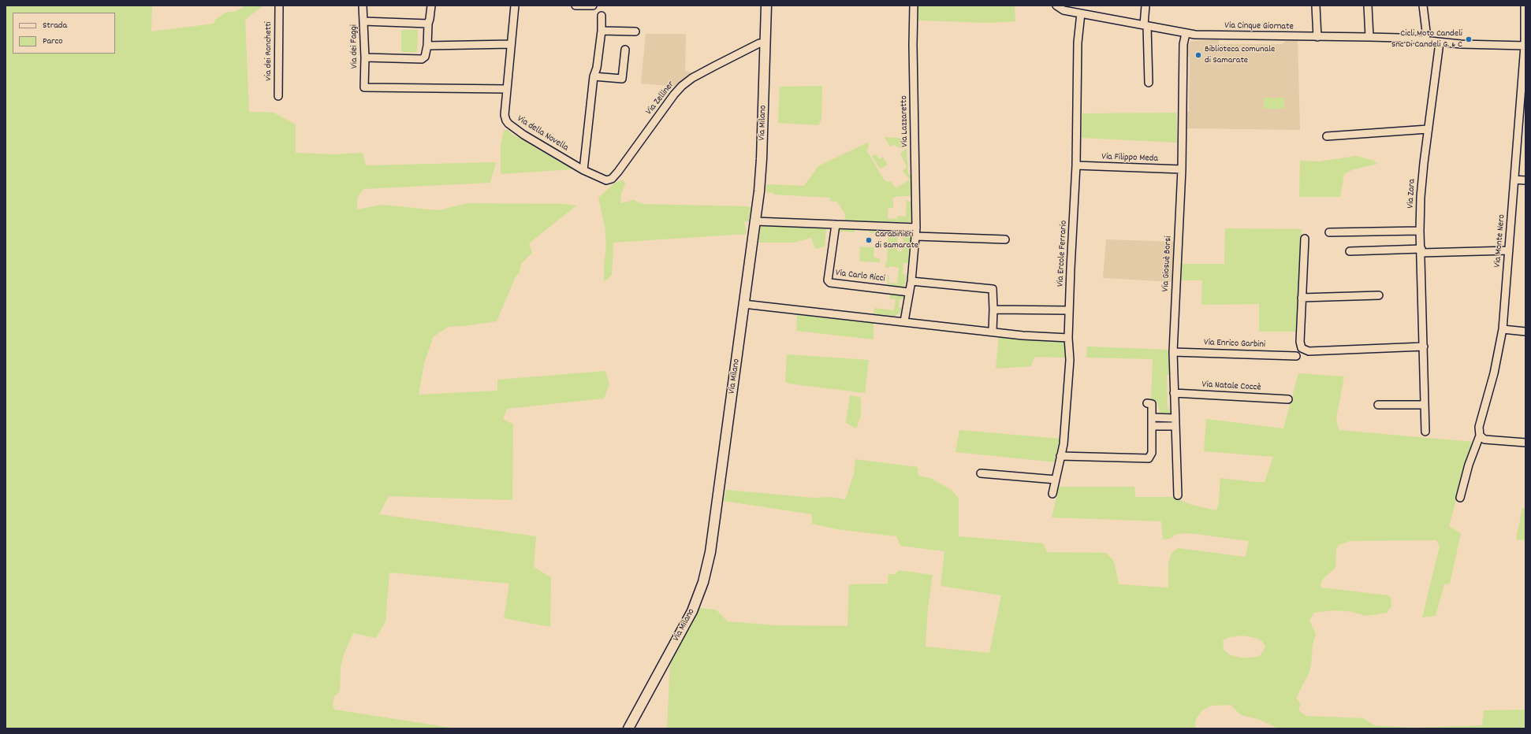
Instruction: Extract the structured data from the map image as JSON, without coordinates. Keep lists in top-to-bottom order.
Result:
{
  "streets": {
    "street": [
      "Via Cinque Giornate",
      "Via dei Faggi",
      "Via dei Ronchetti",
      "Via Zelliner",
      "Via Lazzaretto",
      "Via Milano",
      "Via della Novella",
      "Via Filippo Meda",
      "Via Zara",
      "Via Monte Nero",
      "Via Ercole Ferrario",
      "Via Giosuè Borsi",
      "Via Carlo Ricci",
      "Via Enrico Garbini",
      "Via Natale Coccè"
    ]
  },
  "crossings": [
    ["Via Cinque Giornate", "Via Zara"],
    ["Via Cinque Giornate", "Via Monte Nero"],
    ["Via Cinque Giornate", "Via Ercole Ferrario"],
    ["Via Cinque Giornate", "Via Giosuè Borsi"],
    ["Via dei Faggi", "Via della Novella"],
    ["Via Zelliner", "Via Milano"],
    ["Via Zelliner", "Via della Novella"],
    ["Via Lazzaretto", "Via Carlo Ricci"],
    ["Via Filippo Meda", "Via Ercole Ferrario"],
    ["Via Filippo Meda", "Via Giosuè Borsi"],
    ["Via Giosuè Borsi", "Via Enrico Garbini"],
    ["Via Giosuè Borsi", "Via Natale Coccè"]
  ],
  "places": ["Cicli Moto Candeli Snc Di Candeli G. & C", "Biblioteca comunale di Samarate", "Carabinieri di Samarate"],
  "legend": ["Strada", "Parco"]
}
